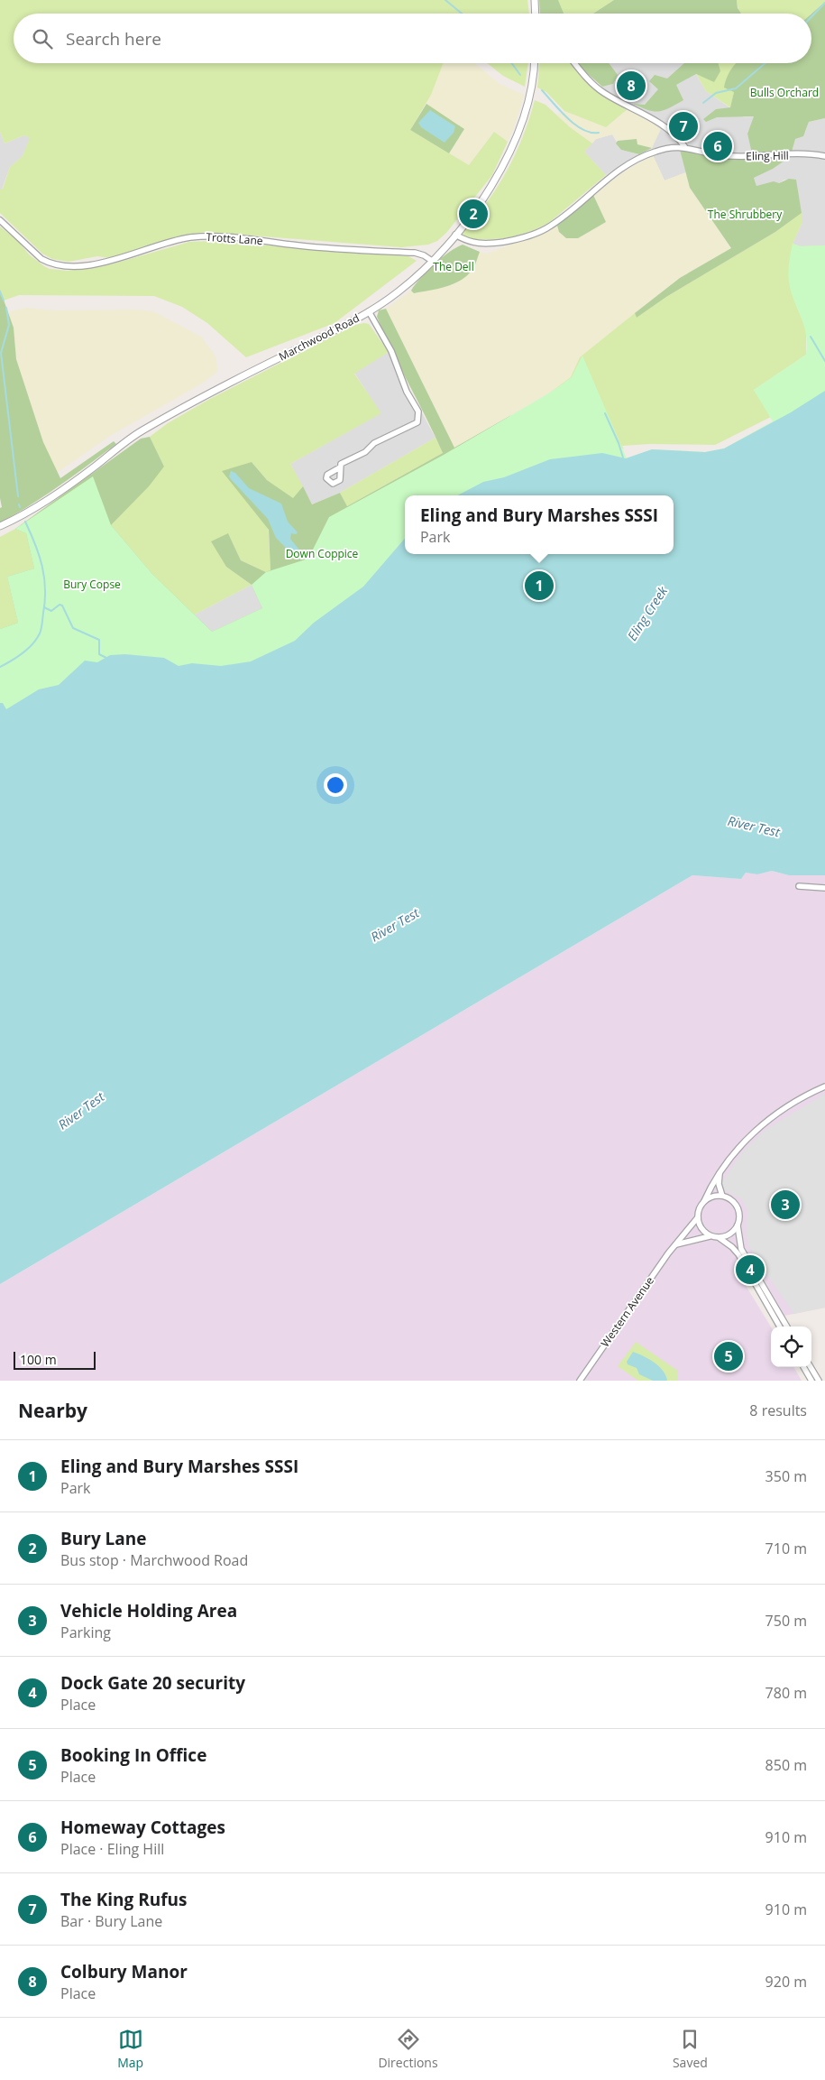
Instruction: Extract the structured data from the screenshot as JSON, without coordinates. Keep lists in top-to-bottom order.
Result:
{
  "streets": {
    "street": [
      "Eling Hill",
      "Trotts Lane",
      "Marchwood Road",
      "Western Avenue"
    ]
  },
  "crossings": [
    ["Trotts Lane", "Marchwood Road"]
  ],
  "water": ["Eling Creek", "River Test"],
  "parks": [
    "Bulls Orchard",
    "The Shrubbery",
    "The Dell",
    "Down Coppice",
    "Bury Copse"
  ],
  "scale_bar": "100 m",
  "page": {
    "search": "Search here",
    "pins": [
      "8",
      "7",
      "6",
      "2",
      "1",
      "3",
      "4",
      "5"
    ],
    "popup": ["Eling and Bury Marshes SSSI", "Park"],
    "scale": "100 m",
    "heading": ["Nearby", "8 results"],
    "list": [
      {
        "mark": "1",
        "name": "Eling and Bury Marshes SSSI",
        "note": "Park",
        "value": "350 m"
      },
      {
        "mark": "2",
        "name": "Bury Lane",
        "note": "Bus stop · Marchwood Road",
        "value": "710 m"
      },
      {
        "mark": "3",
        "name": "Vehicle Holding Area",
        "note": "Parking",
        "value": "750 m"
      },
      {
        "mark": "4",
        "name": "Dock Gate 20 security",
        "note": "Place",
        "value": "780 m"
      },
      {
        "mark": "5",
        "name": "Booking In Office",
        "note": "Place",
        "value": "850 m"
      },
      {
        "mark": "6",
        "name": "Homeway Cottages",
        "note": "Place · Eling Hill",
        "value": "910 m"
      },
      {
        "mark": "7",
        "name": "The King Rufus",
        "note": "Bar · Bury Lane",
        "value": "910 m"
      },
      {
        "mark": "8",
        "name": "Colbury Manor",
        "note": "Place",
        "value": "920 m"
      }
    ],
    "nav": ["Map", "Directions", "Saved"]
  }
}
